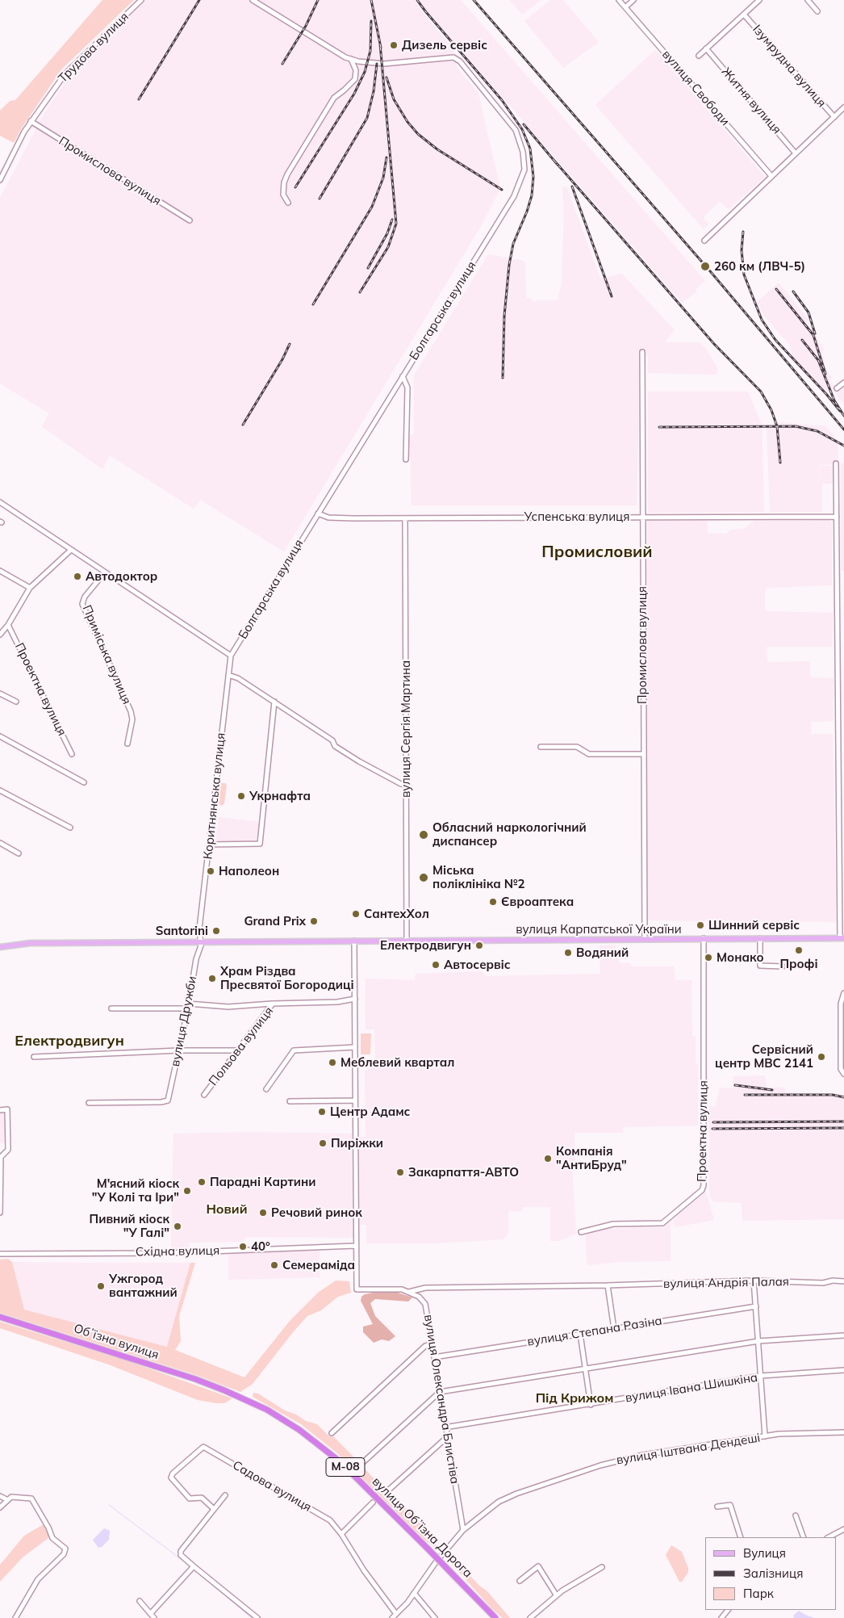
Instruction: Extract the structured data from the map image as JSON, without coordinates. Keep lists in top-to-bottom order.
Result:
{
  "streets": {
    "highway": ["Обʼїзна вулиця", "М-08", "вулиця Обʼїзна Дорога"],
    "main road": ["вулиця Карпатської України"],
    "street": [
      "Трудова вулиця",
      "Ізумрудна вулиця",
      "вулиця Свободи",
      "Житня вулиця",
      "Промислова вулиця",
      "Болгарська вулиця",
      "Успенська вулиця",
      "Приміська вулиця",
      "Проектна вулиця",
      "вулиця Сергія Мартина",
      "Коритнянська вулиця",
      "вулиця Дружби",
      "Польова вулиця",
      "Східна вулиця",
      "вулиця Андрія Палая",
      "вулиця Степана Разіна",
      "вулиця Івана Шишкіна",
      "вулиця Олександра Блистіва",
      "вулиця Іштвана Дендеші",
      "Садова вулиця"
    ]
  },
  "crossings": [
    ["Трудова вулиця", "Промислова вулиця"],
    ["Промислова вулиця", "Успенська вулиця"],
    ["Промислова вулиця", "вулиця Карпатської України"],
    ["Болгарська вулиця", "Успенська вулиця"],
    ["Болгарська вулиця", "Коритнянська вулиця"],
    ["Успенська вулиця", "вулиця Сергія Мартина"],
    ["Проектна вулиця", "вулиця Карпатської України"],
    ["вулиця Сергія Мартина", "вулиця Карпатської України"],
    ["Коритнянська вулиця", "вулиця Карпатської України"],
    ["Коритнянська вулиця", "вулиця Дружби"],
    ["вулиця Карпатської України", "вулиця Дружби"],
    ["вулиця Карпатської України", "вулиця Олександра Блистіва"],
    ["Польова вулиця", "вулиця Олександра Блистіва"],
    ["Східна вулиця", "вулиця Олександра Блистіва"],
    ["вулиця Андрія Палая", "вулиця Олександра Блистіва"],
    ["вулиця Степана Разіна", "вулиця Олександра Блистіва"],
    ["Обʼїзна вулиця", "вулиця Обʼїзна Дорога"],
    ["вулиця Івана Шишкіна", "вулиця Олександра Блистіва"],
    ["вулиця Олександра Блистіва", "вулиця Іштвана Дендеші"]
  ],
  "districts": [
    "Промисловий",
    "Електродвигун",
    "Новий",
    "Під Крижом"
  ],
  "places": [
    "Дизель сервіс",
    "260 км (ЛВЧ-5)",
    "Автодоктор",
    "Укрнафта",
    "Обласний наркологічний диспансер",
    "Наполеон",
    "Міська поліклініка №2",
    "Євроаптека",
    "СантехХол",
    "Grand Prix",
    "Шинний сервіс",
    "Santorini",
    "Електродвигун",
    "Профі",
    "Водяний",
    "Монако",
    "Автосервiс",
    "Храм Різдва Пресвятої Богородиці",
    "Сервісний центр МВС 2141",
    "Меблевий квартал",
    "Центр Адамс",
    "Пиріжки",
    "Компанія \"АнтиБруд\"",
    "Закарпаття-АВТО",
    "Парадні Картини",
    "М'ясний кіоск \"У Колі та Іри\"",
    "Речовий ринок",
    "Пивний кіоск \"У Галі\"",
    "40°",
    "Семераміда",
    "Ужгород вантажний"
  ],
  "legend": ["Вулиця", "Залізниця", "Парк"]
}
